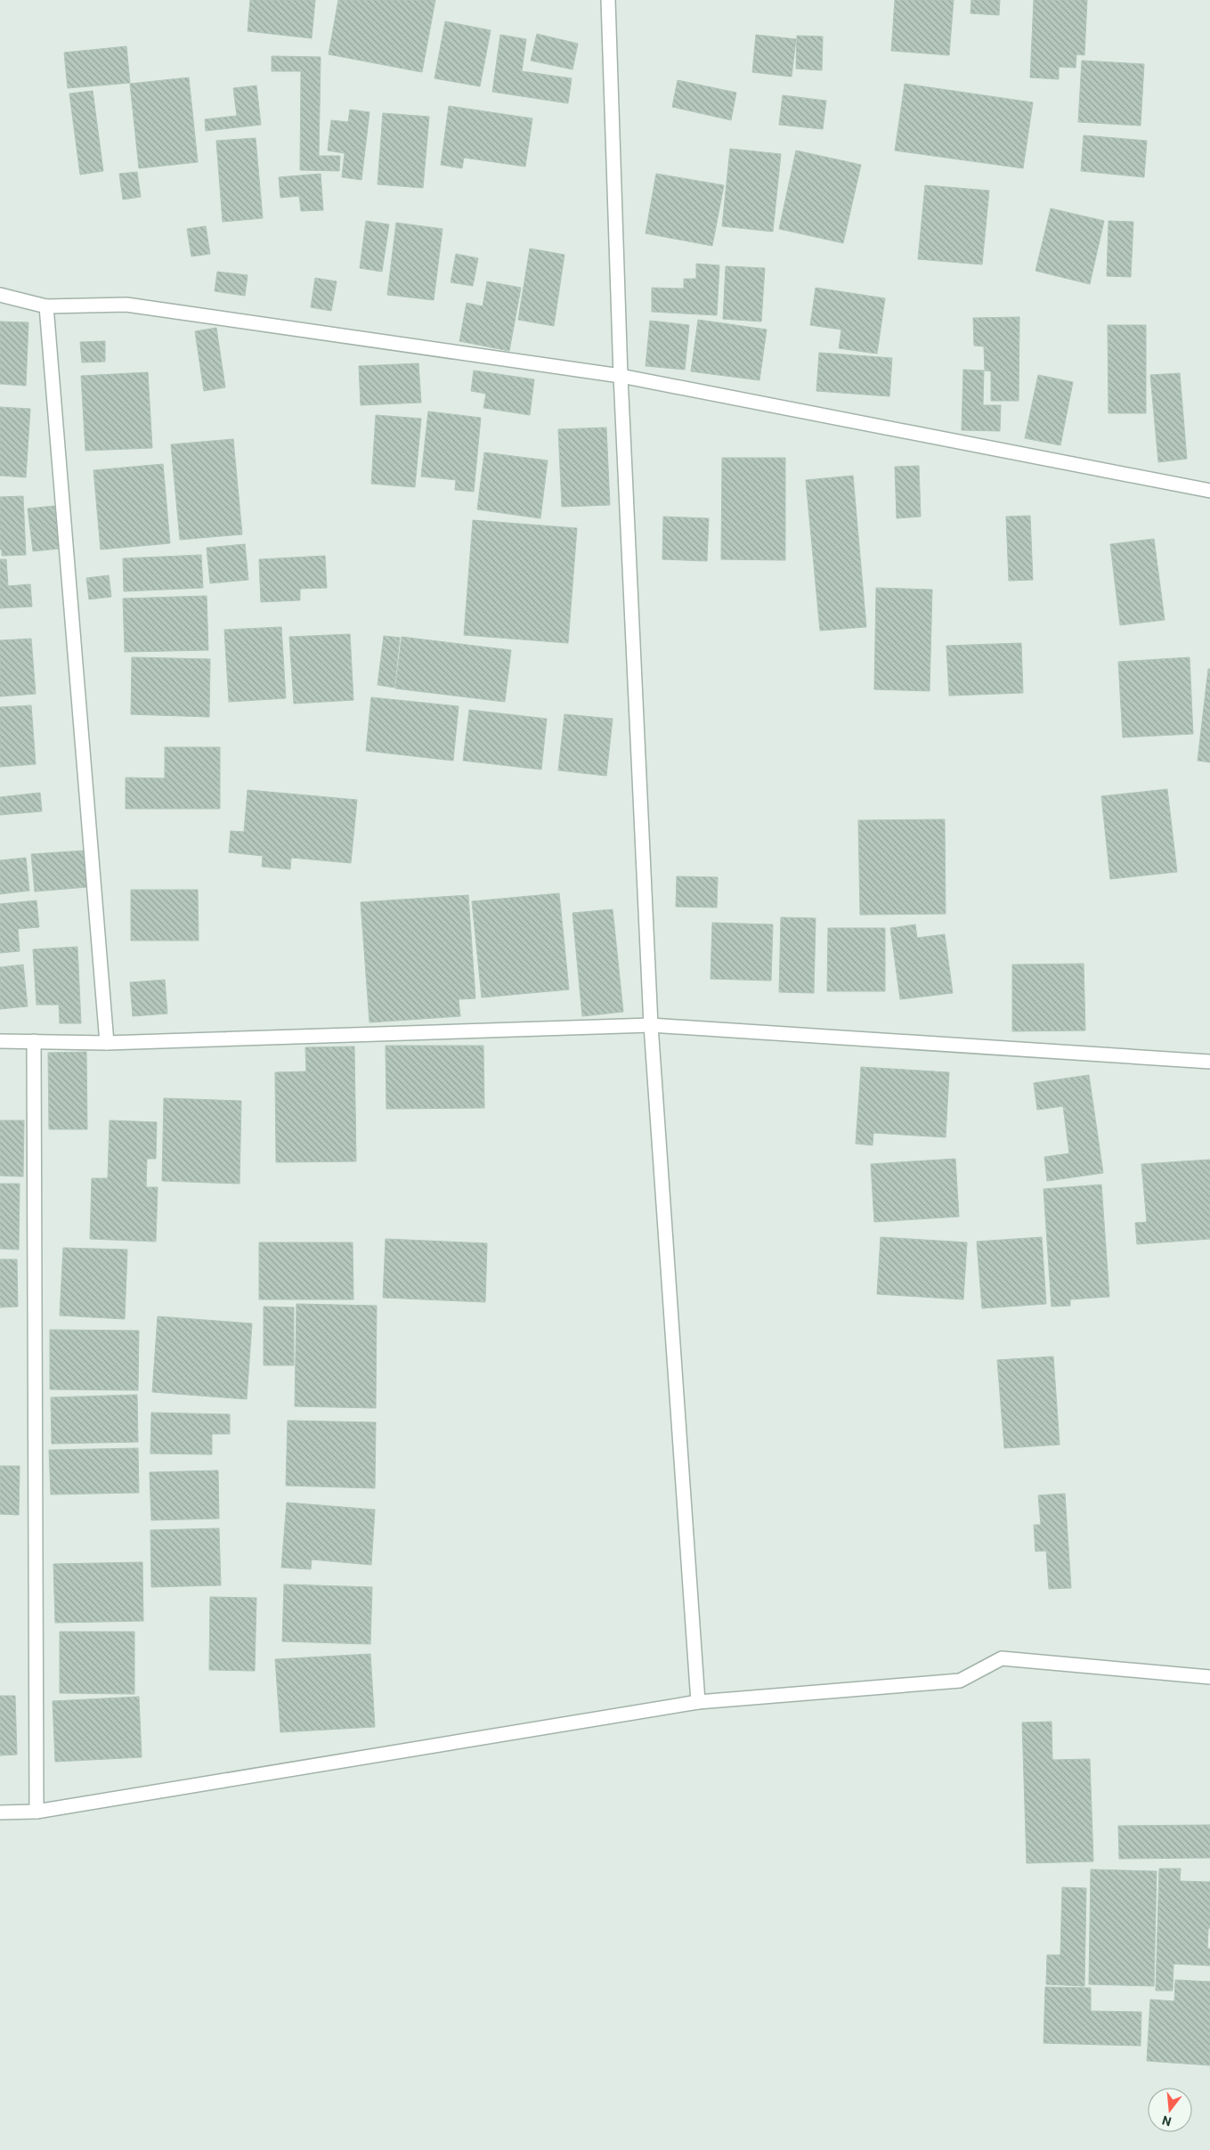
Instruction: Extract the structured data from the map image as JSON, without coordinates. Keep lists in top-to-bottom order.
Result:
{
  "north": "bottom"
}
